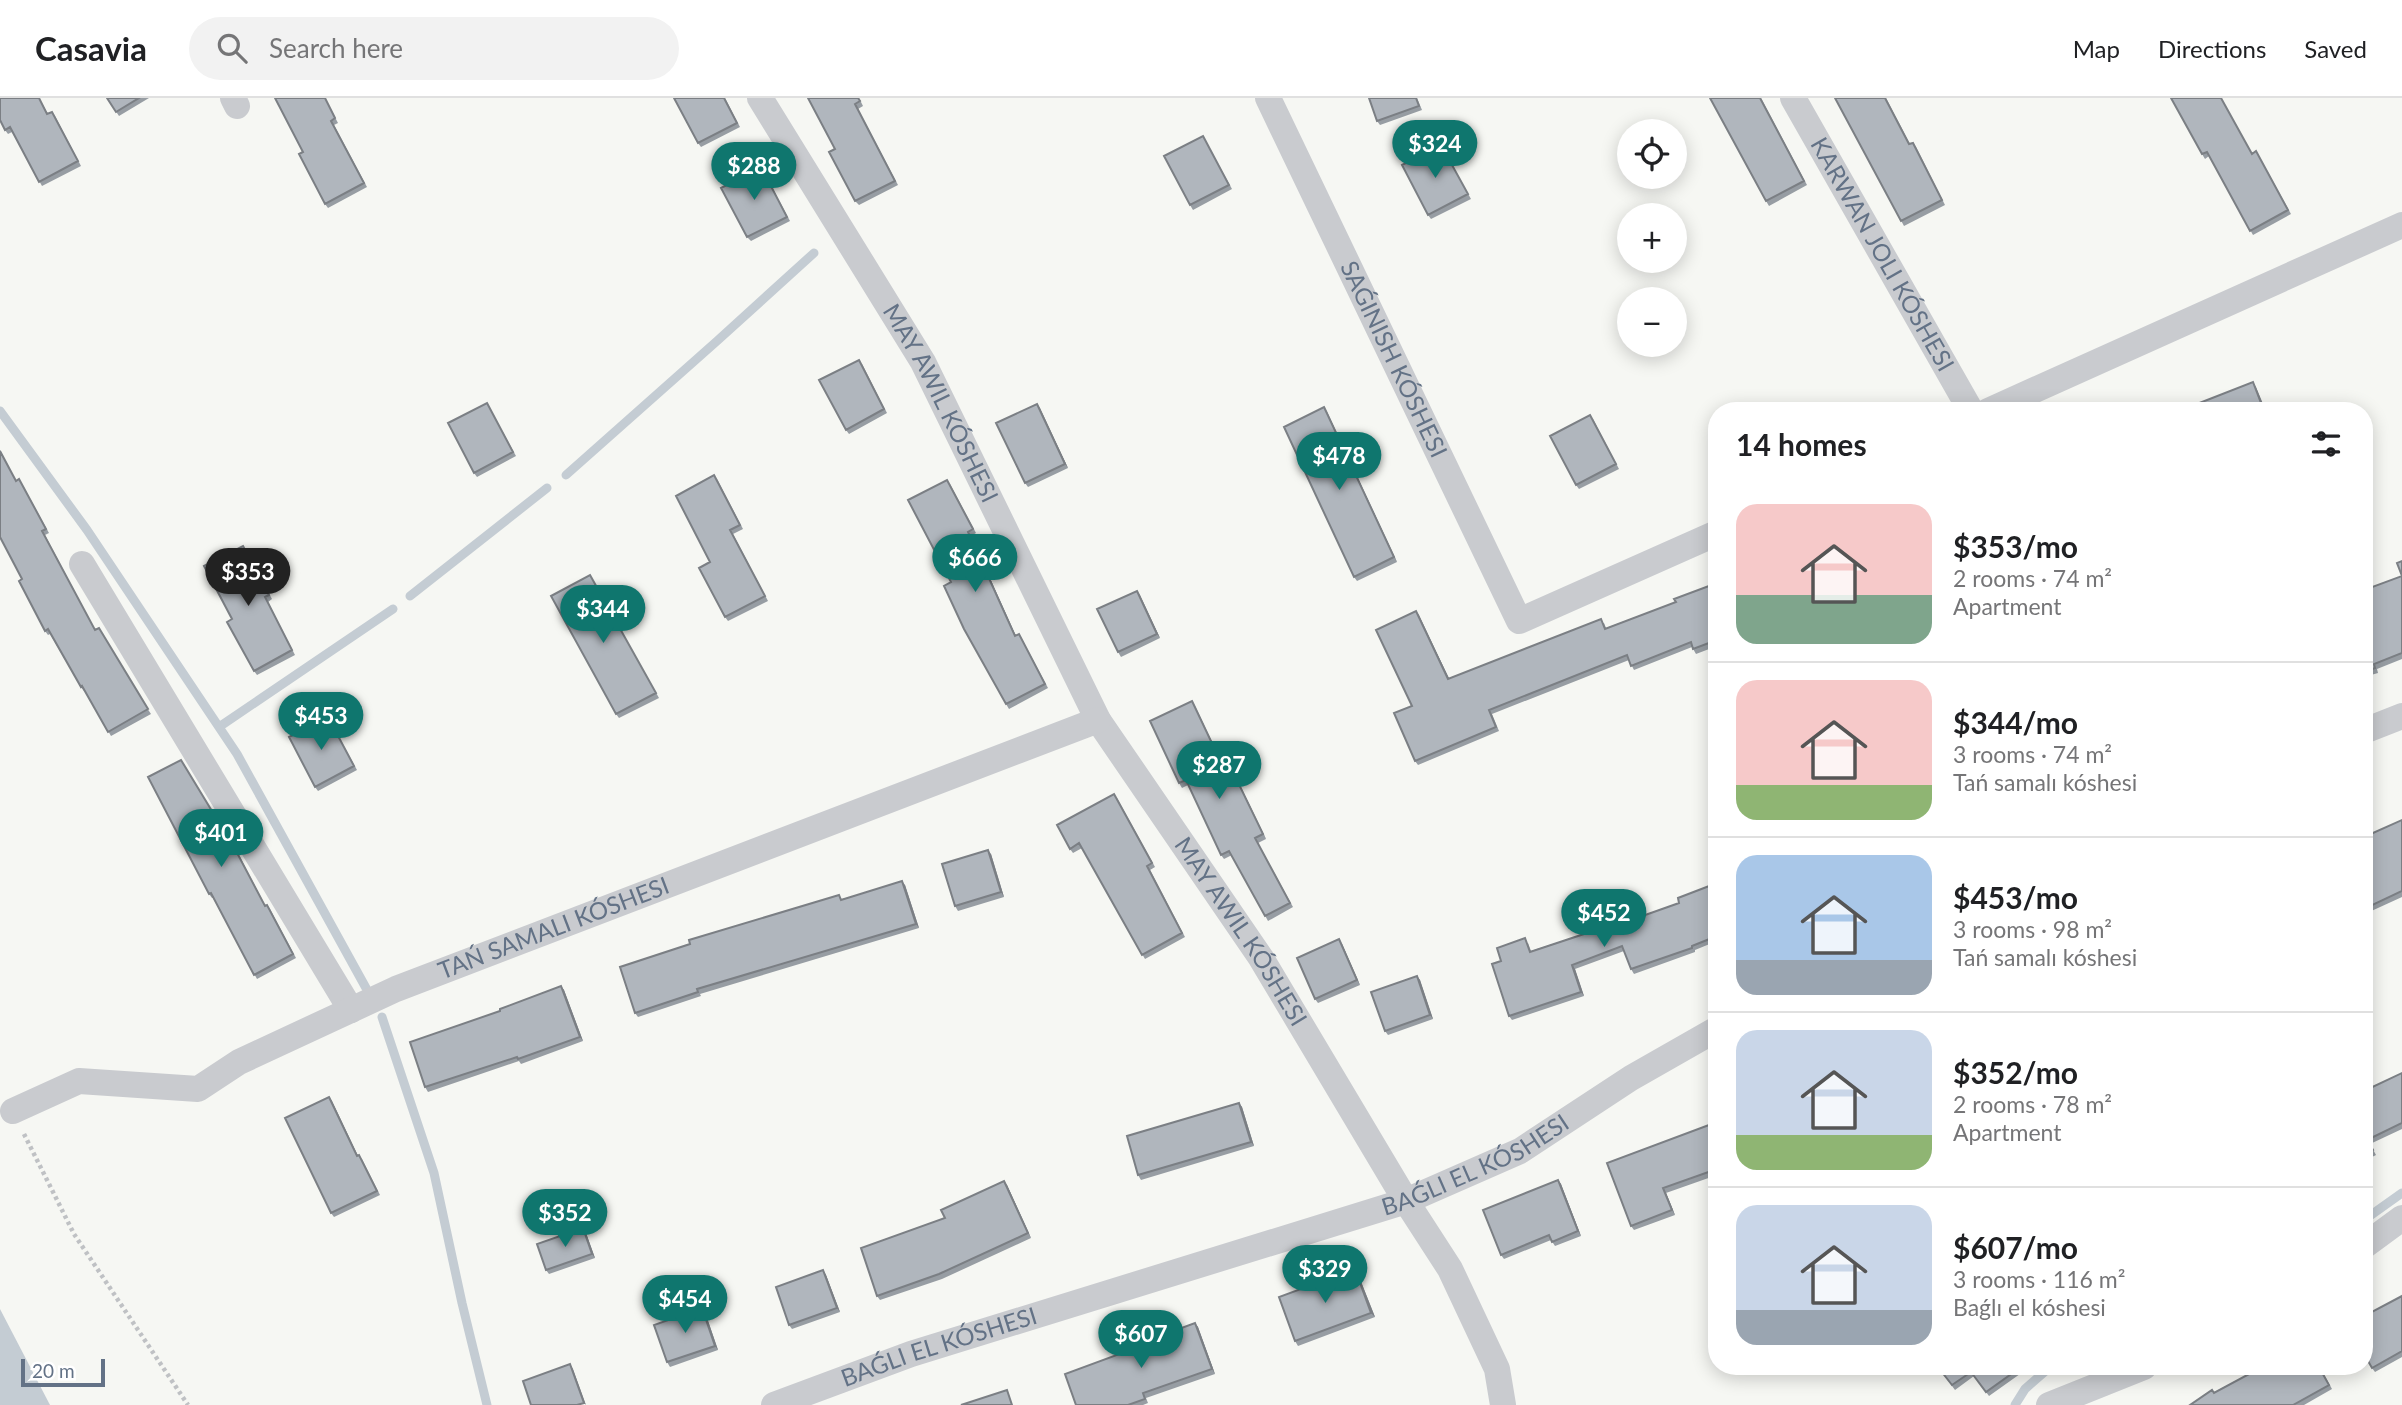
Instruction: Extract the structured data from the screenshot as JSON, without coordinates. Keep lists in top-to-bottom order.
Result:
{
  "scale_bar": "20 m",
  "page": {
    "header": "Casavia",
    "search": "Search here",
    "nav": ["Map", "Directions", "Saved"],
    "map_buttons": ["+", "−"],
    "price": [
      "$324",
      "$288",
      "$478",
      "$666",
      "$353",
      "$344",
      "$453",
      "$287",
      "$401",
      "$452",
      "$352",
      "$329",
      "$454",
      "$607"
    ],
    "heading": "14 homes",
    "list": [
      {
        "name": "$353/mo",
        "note": "2 rooms · 74 m² · Apartment"
      },
      {
        "name": "$344/mo",
        "note": "3 rooms · 74 m² · Tań samalı kóshesi"
      },
      {
        "name": "$453/mo",
        "note": "3 rooms · 98 m² · Tań samalı kóshesi"
      },
      {
        "name": "$352/mo",
        "note": "2 rooms · 78 m² · Apartment"
      },
      {
        "name": "$607/mo",
        "note": "3 rooms · 116 m² · Baǵlı el kóshesi"
      }
    ],
    "scale": "20 m"
  }
}
